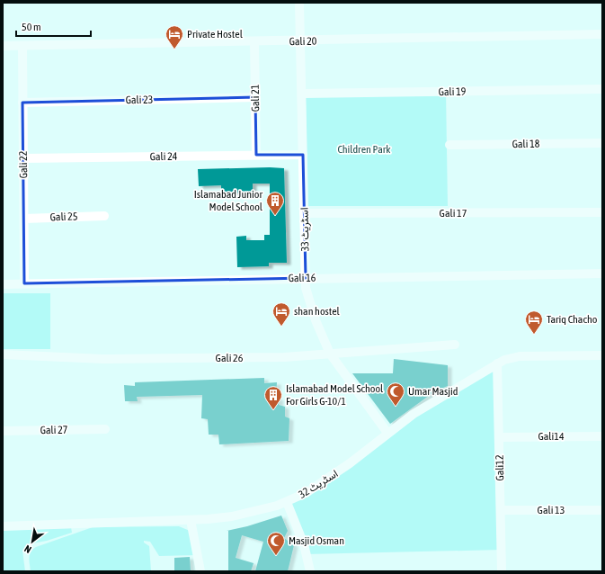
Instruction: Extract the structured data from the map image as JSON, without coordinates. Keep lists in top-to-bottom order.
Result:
{
  "streets": {
    "street": [
      "Gali 20",
      "Gali 19",
      "Gali 21",
      "Gali 23",
      "Gali 18",
      "Gali 24",
      "Gali 22",
      "Gali 17",
      "Gali 25",
      "اسٹریٹ 33",
      "Gali 16",
      "Gali 26",
      "Gali 27",
      "Gali14",
      "Gali12",
      "اسٹریٹ 32",
      "Gali 13"
    ]
  },
  "crossings": [
    ["Gali 20", "Gali 21"],
    ["Gali 20", "Gali 22"],
    ["Gali 20", "اسٹریٹ 33"],
    ["Gali 19", "اسٹریٹ 33"],
    ["Gali 21", "Gali 23"],
    ["Gali 21", "Gali 24"],
    ["Gali 23", "Gali 22"],
    ["Gali 24", "Gali 22"],
    ["Gali 24", "اسٹریٹ 33"],
    ["Gali 22", "Gali 25"],
    ["Gali 22", "Gali 16"],
    ["Gali 17", "اسٹریٹ 33"],
    ["اسٹریٹ 33", "Gali 16"],
    ["اسٹریٹ 33", "Gali 26"],
    ["اسٹریٹ 33", "اسٹریٹ 32"],
    ["Gali14", "Gali12"],
    ["Gali12", "اسٹریٹ 32"],
    ["Gali12", "Gali 13"]
  ],
  "parks": ["Children Park"],
  "places": {
    "hotel": ["Private Hostel", "shan hostel", "Tariq Chacho"],
    "building": ["Islamabad Junior Model School", "Islamabad Model School For Girls G-10/1"],
    "mosque": ["Umar Masjid", "Masjid Osman"]
  },
  "scale_bar": "50 m",
  "north": "bottom left"
}
